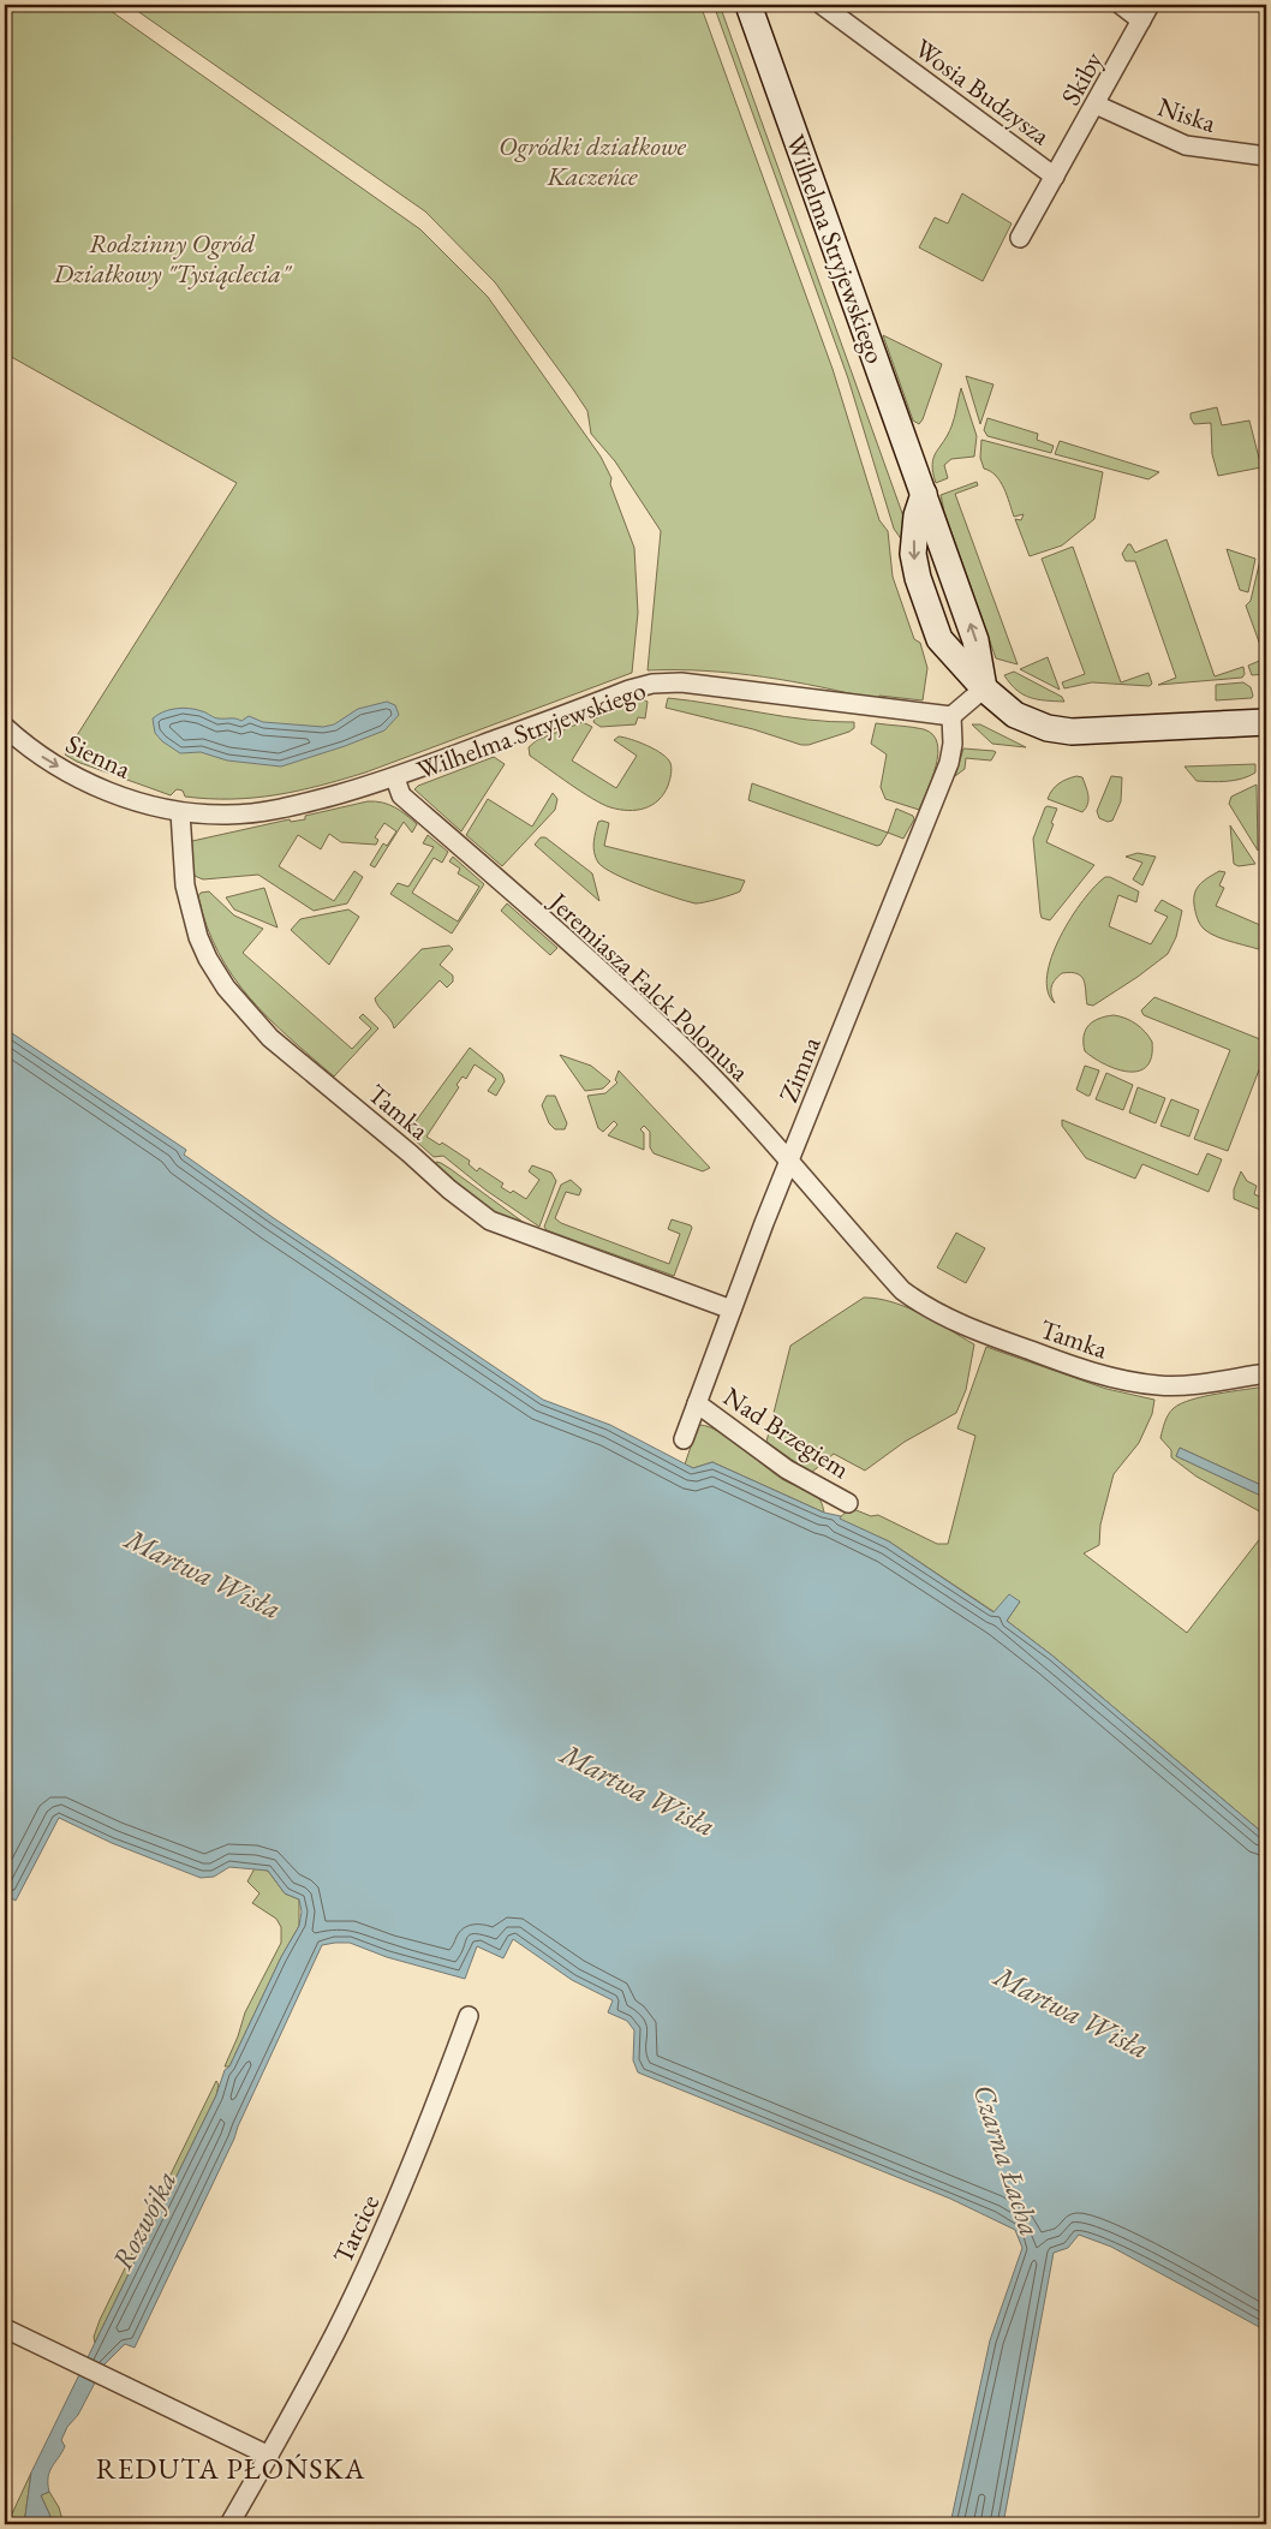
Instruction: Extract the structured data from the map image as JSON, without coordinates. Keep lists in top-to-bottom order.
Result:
{
  "streets": {
    "street": [
      "Skiby",
      "Wosia Budzysza",
      "Niska",
      "Wilhelma Stryjewskiego",
      "Sienna",
      "Jeremiasza Falck Polonusa",
      "Zimna",
      "Tamka",
      "Nad Brzegiem",
      "Tarcice"
    ]
  },
  "crossings": [
    ["Skiby", "Wosia Budzysza"],
    ["Skiby", "Niska"],
    ["Wilhelma Stryjewskiego", "Sienna"],
    ["Wilhelma Stryjewskiego", "Jeremiasza Falck Polonusa"],
    ["Wilhelma Stryjewskiego", "Zimna"],
    ["Wilhelma Stryjewskiego", "Tamka"],
    ["Sienna", "Tamka"],
    ["Jeremiasza Falck Polonusa", "Zimna"],
    ["Jeremiasza Falck Polonusa", "Tamka"],
    ["Zimna", "Tamka"],
    ["Zimna", "Nad Brzegiem"]
  ],
  "one_way": ["Sienna"],
  "districts": ["REDUTA PŁOŃSKA"],
  "water": ["Martwa Wisła", "Czarna Łacha", "Rozwójka"],
  "parks": ["Ogródki działkowe Kaczeńce", "Rodzinny Ogród Działkowy \"Tysiąclecia\""]
}
